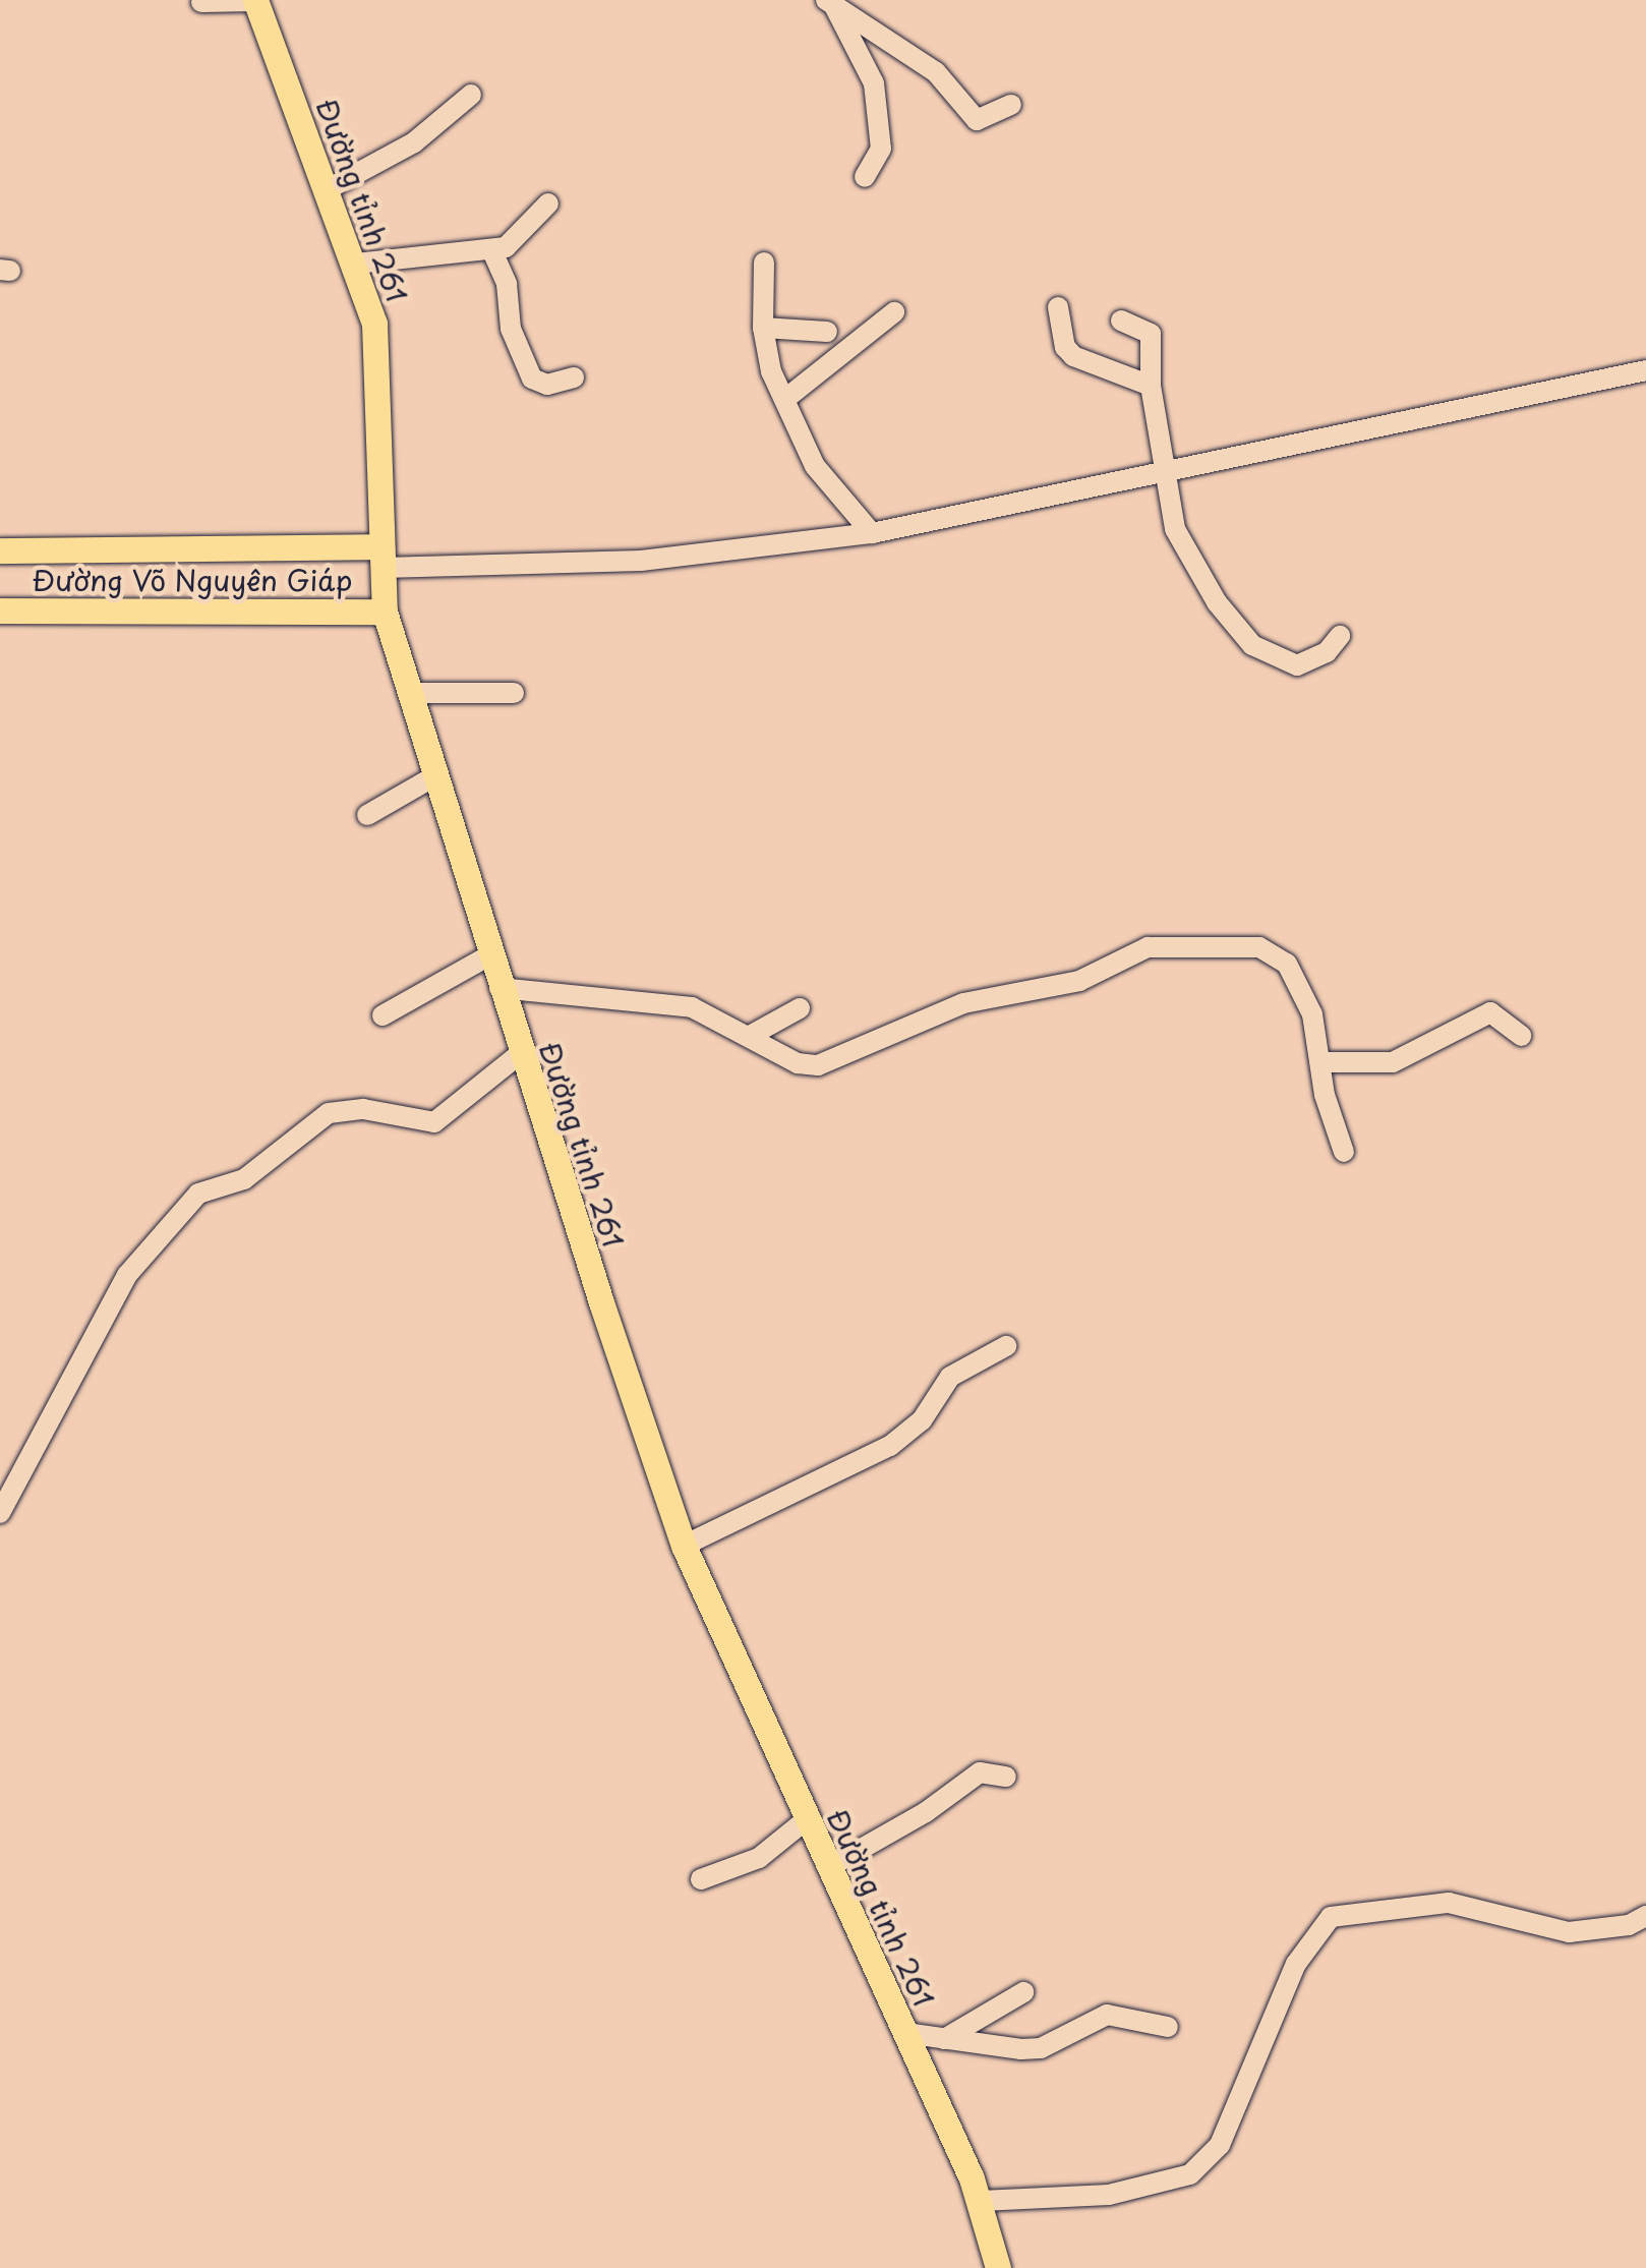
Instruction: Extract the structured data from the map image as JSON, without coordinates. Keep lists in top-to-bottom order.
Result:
{
  "streets": {
    "main road": ["Đường tỉnh 261", "Đường Võ Nguyên Giáp"]
  },
  "crossings": [
    ["Đường tỉnh 261", "Đường Võ Nguyên Giáp"]
  ]
}
